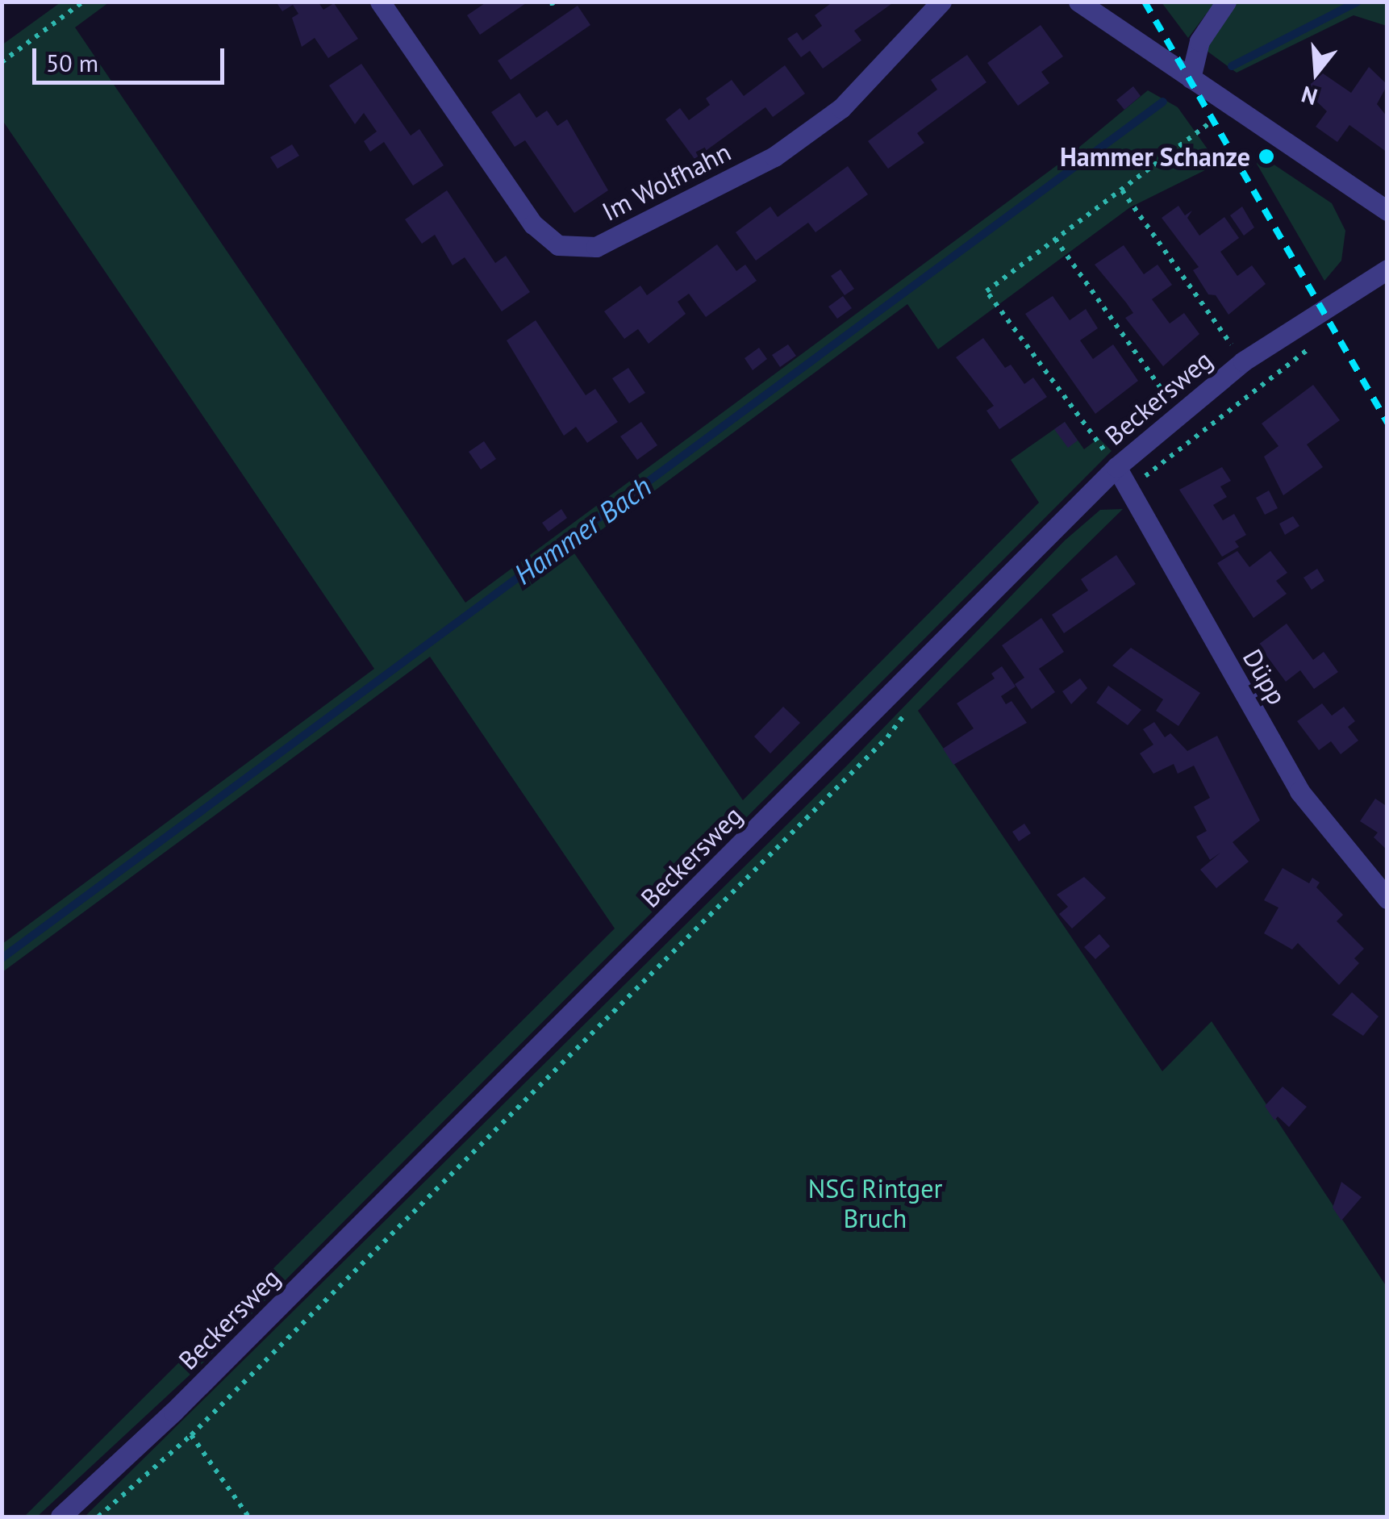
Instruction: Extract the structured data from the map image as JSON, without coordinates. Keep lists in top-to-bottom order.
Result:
{
  "streets": {
    "street": ["Im Wolfhahn", "Beckersweg", "Düpp"]
  },
  "crossings": [
    ["Beckersweg", "Düpp"]
  ],
  "water": ["Hammer Bach"],
  "parks": ["NSG Rintger Bruch"],
  "places": ["Hammer Schanze"],
  "scale_bar": "50 m",
  "north": "bottom"
}
